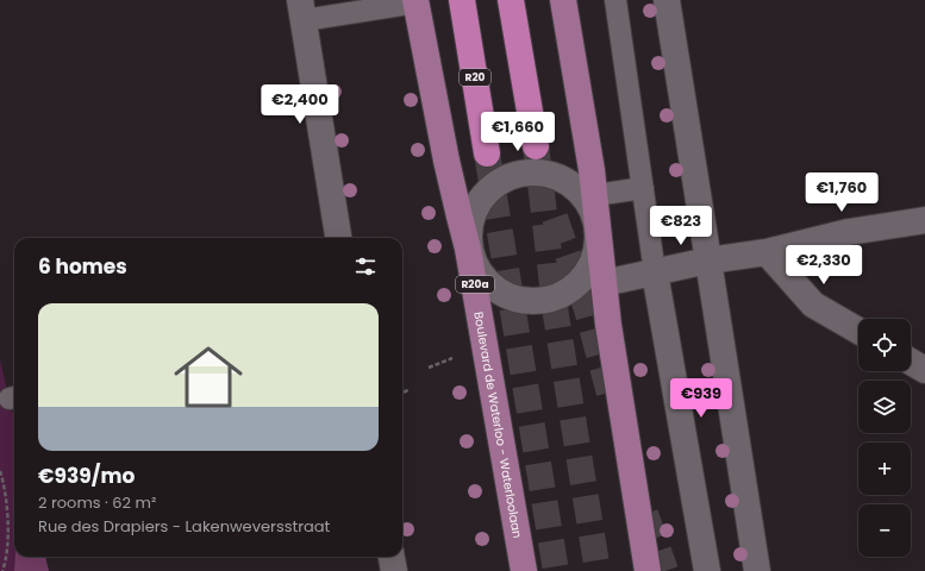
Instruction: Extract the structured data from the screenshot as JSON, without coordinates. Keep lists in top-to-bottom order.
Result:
{
  "streets": {
    "highway": ["R20"],
    "main road": ["R20a", "Boulevard de Waterloo - Waterloolaan"]
  },
  "page": {
    "price": [
      "€2,400",
      "€1,660",
      "€1,760",
      "€823",
      "€2,330",
      "€939"
    ],
    "heading": "6 homes",
    "list": [
      {
        "name": "€939/mo",
        "note": "2 rooms · 62 m² · Rue des Drapiers - Lakenweversstraat"
      }
    ],
    "map_buttons": ["+", "−"]
  }
}
